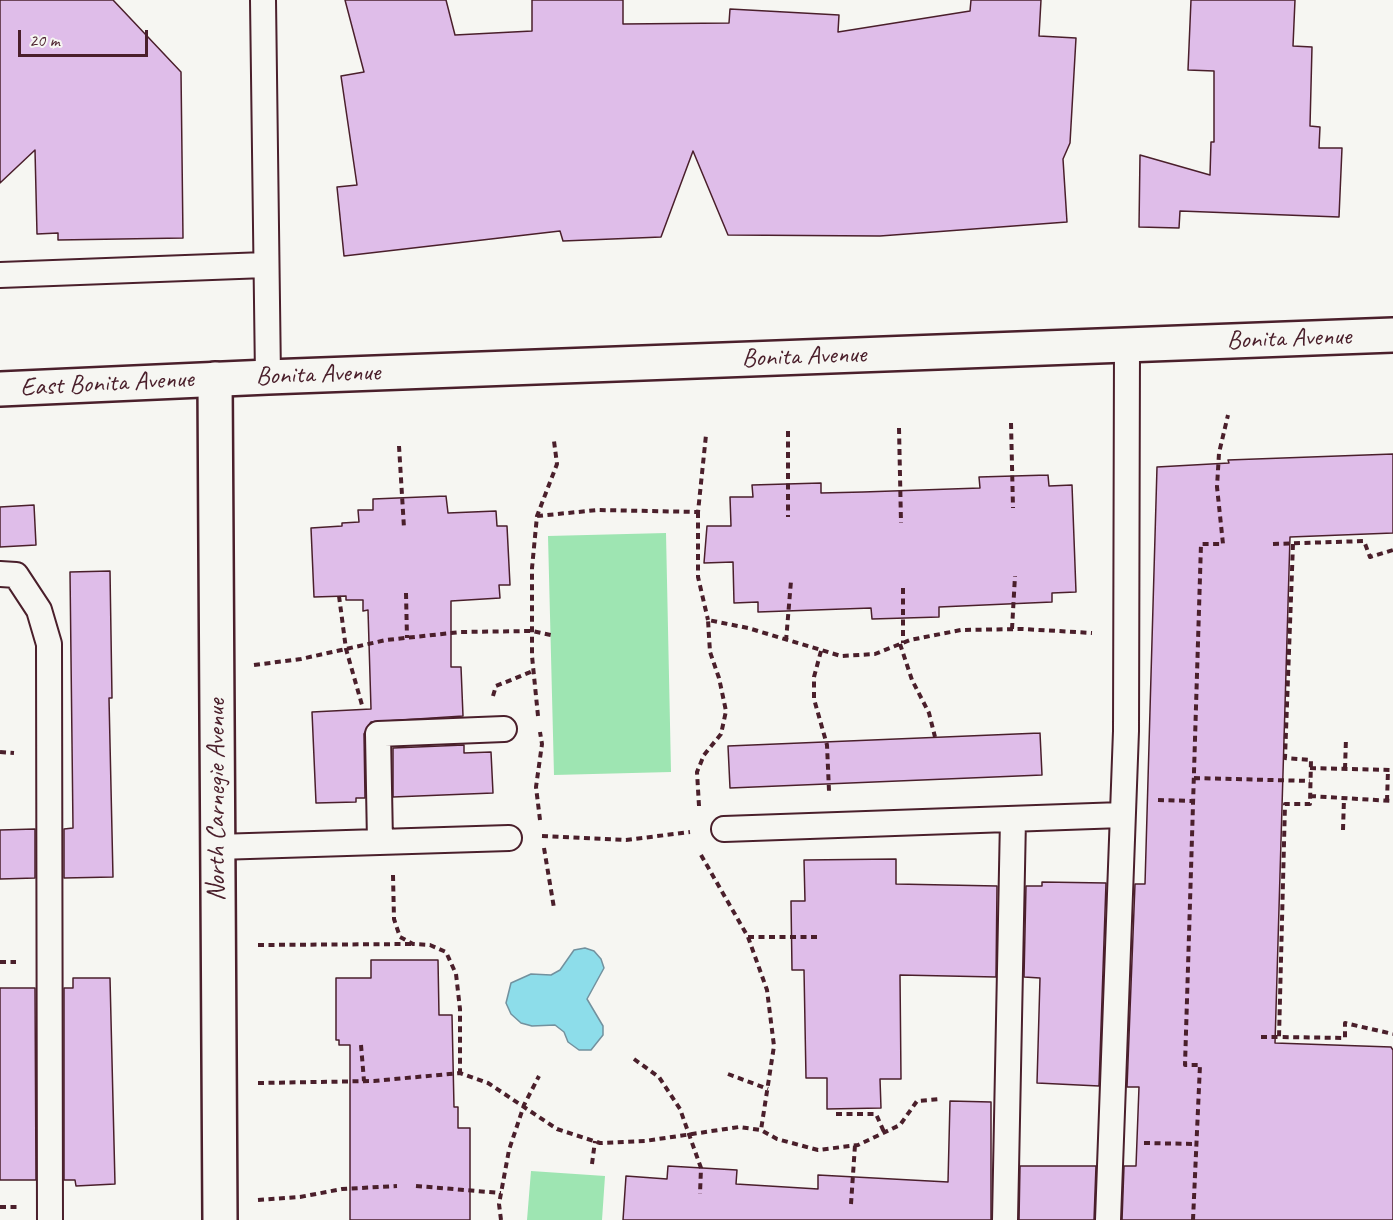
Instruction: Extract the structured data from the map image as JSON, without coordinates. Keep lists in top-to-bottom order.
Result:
{
  "streets": {
    "main road": ["Bonita Avenue", "East Bonita Avenue", "North Carnegie Avenue"]
  },
  "crossings": [
    ["Bonita Avenue", "East Bonita Avenue"],
    ["Bonita Avenue", "North Carnegie Avenue"],
    ["East Bonita Avenue", "North Carnegie Avenue"]
  ],
  "scale_bar": "20 m"
}
